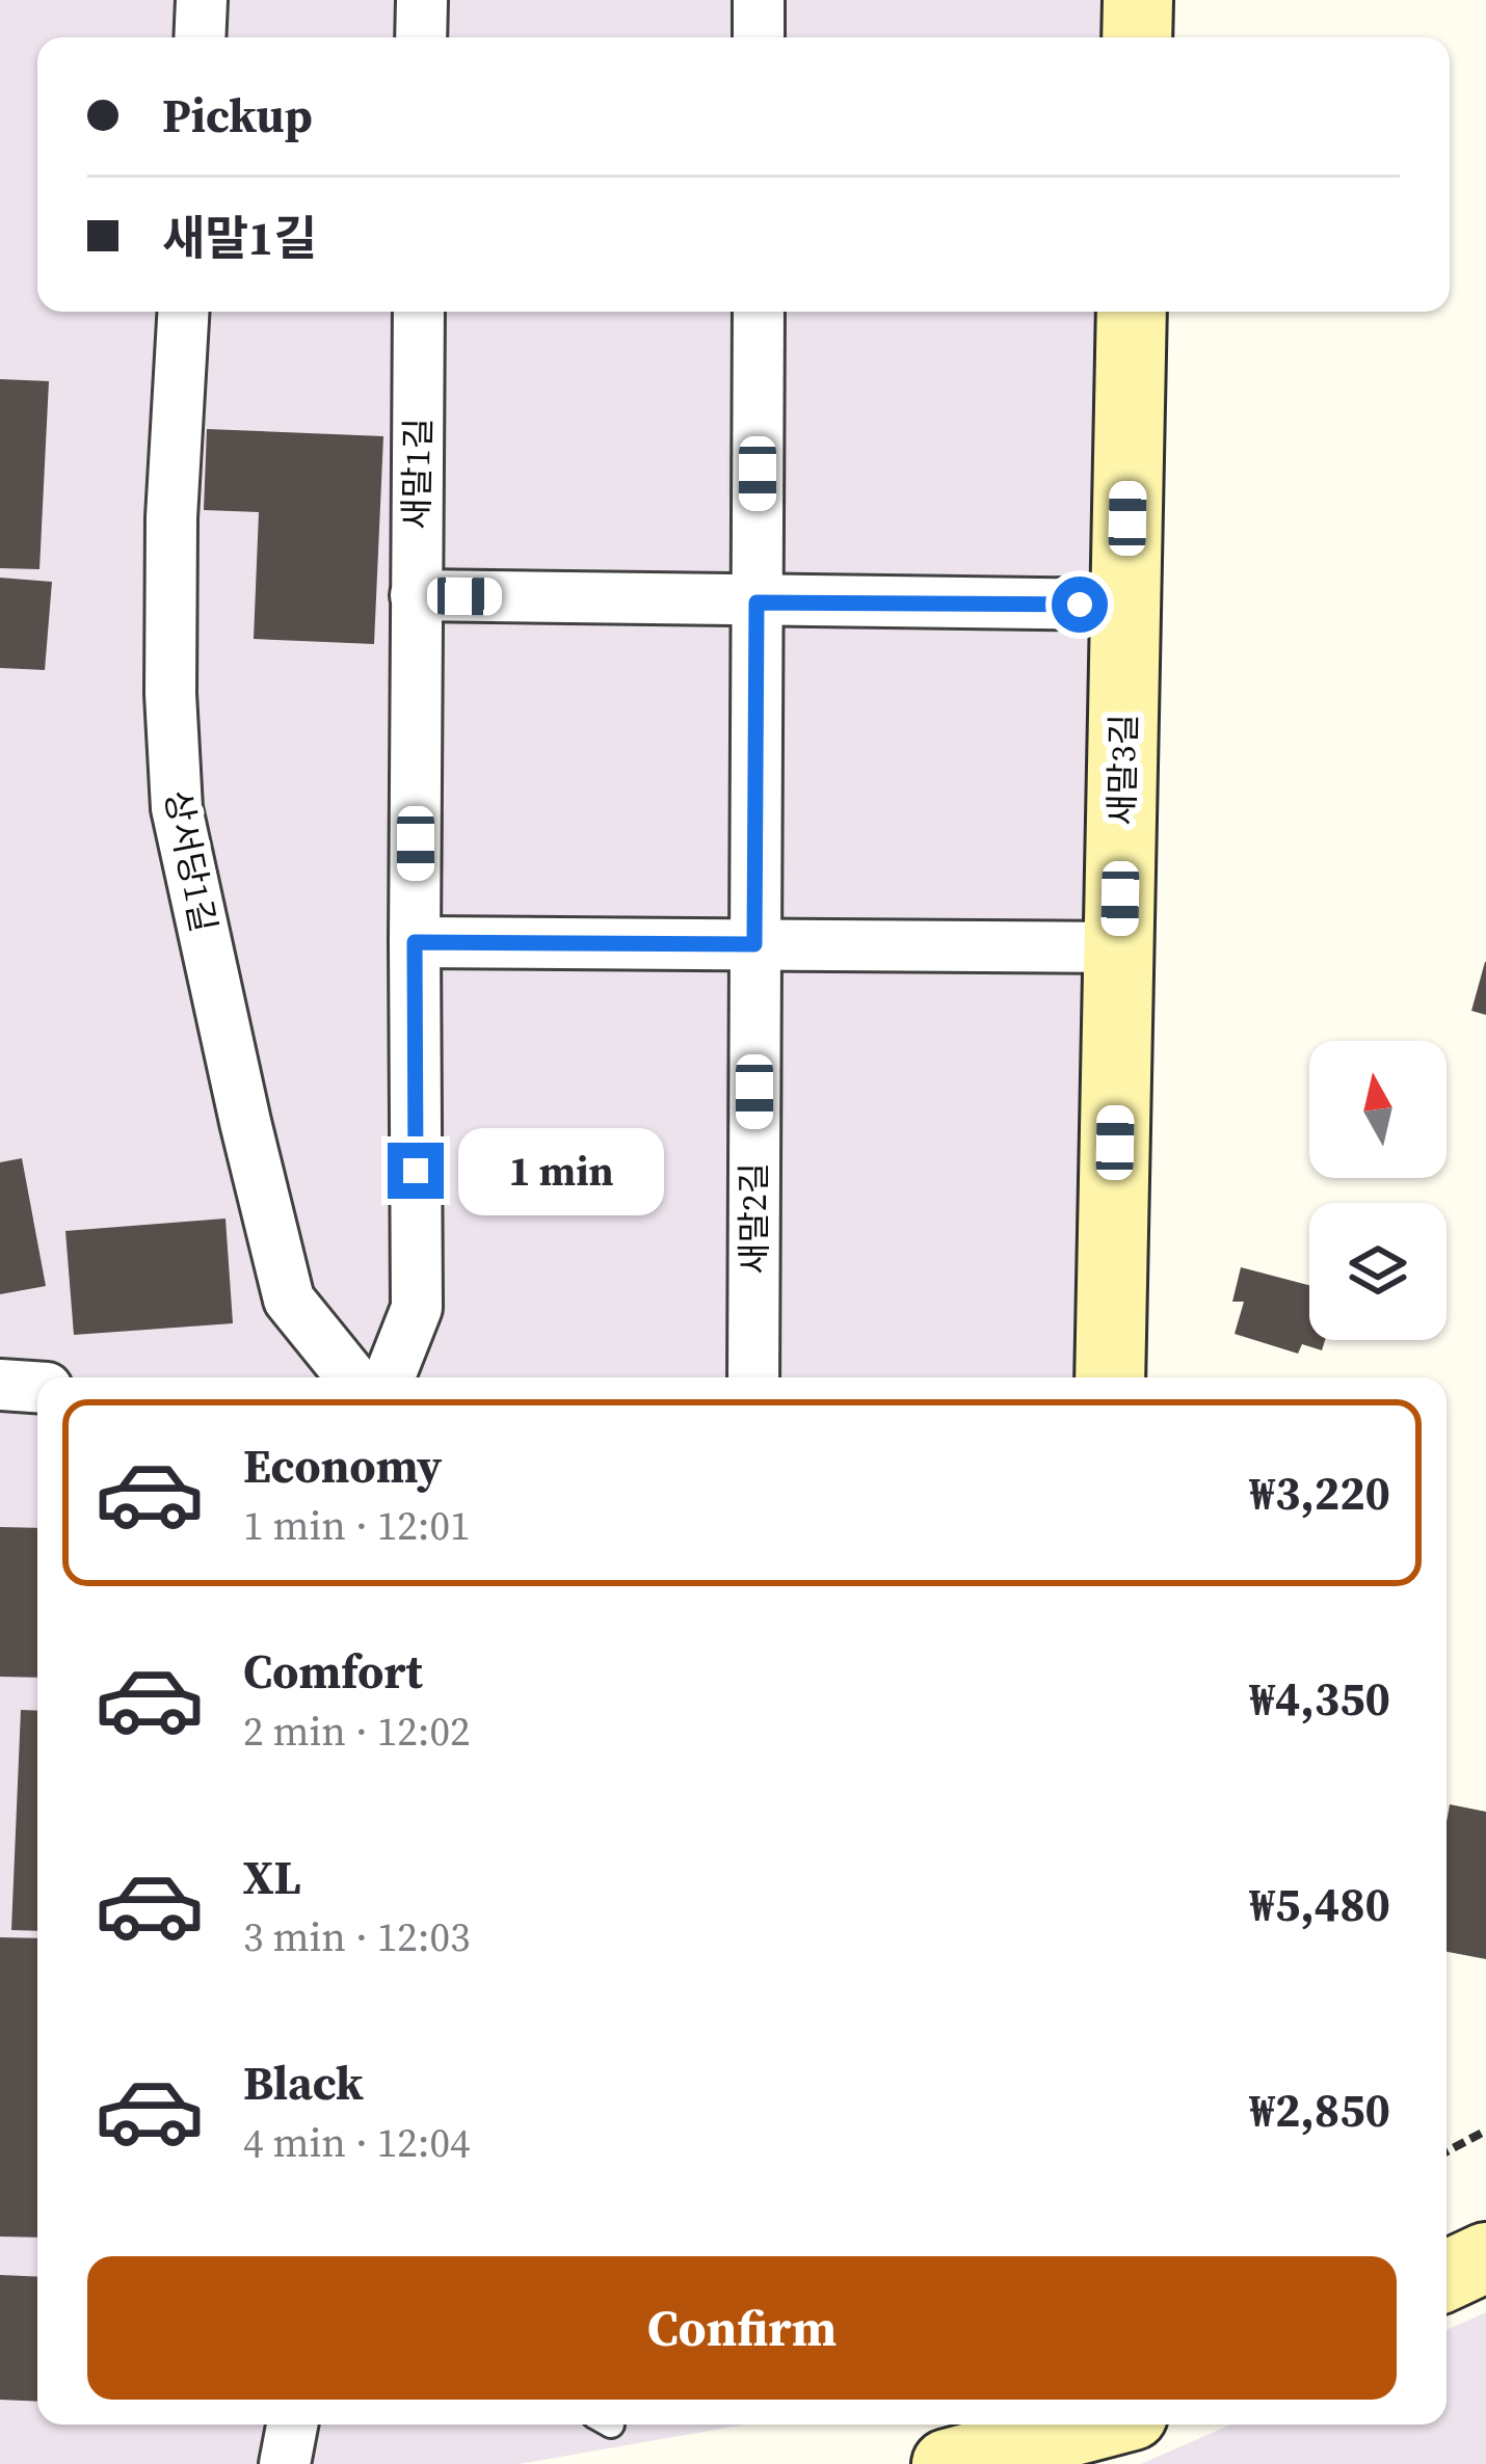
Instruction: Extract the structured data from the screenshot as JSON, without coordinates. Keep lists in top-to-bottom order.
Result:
{
  "streets": {
    "street": [
      "새말1길",
      "새말3길",
      "상서당1길",
      "새말2길"
    ]
  },
  "north": "top",
  "page": {
    "banner": ["Pickup", "새말1길"],
    "bubble": "1 min",
    "list": [
      {
        "name": "Economy",
        "note": "1 min · 12:01",
        "value": "₩3,220"
      },
      {
        "name": "Comfort",
        "note": "2 min · 12:02",
        "value": "₩4,350"
      },
      {
        "name": "XL",
        "note": "3 min · 12:03",
        "value": "₩5,480"
      },
      {
        "name": "Black",
        "note": "4 min · 12:04",
        "value": "₩2,850"
      }
    ],
    "buttons": "Confirm"
  }
}
